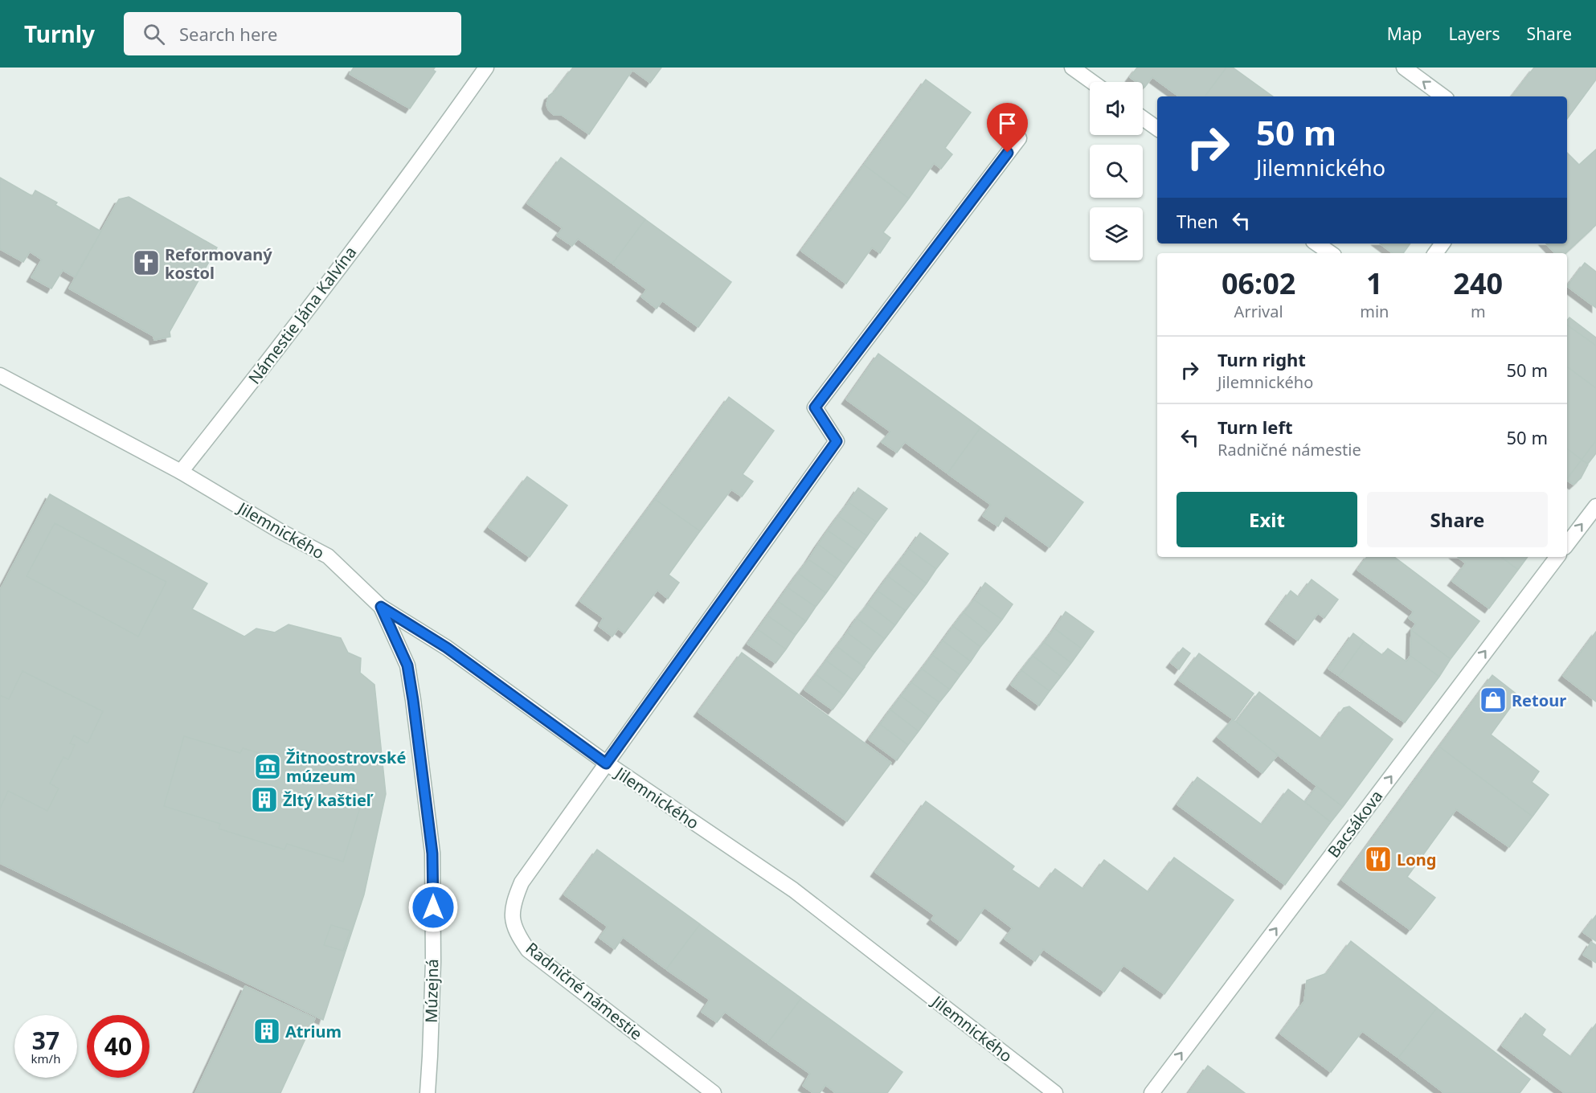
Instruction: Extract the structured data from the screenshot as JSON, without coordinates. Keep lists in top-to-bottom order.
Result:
{
  "streets": {
    "street": [
      "Námestie Jána Kalvína",
      "Jilemnického",
      "Bacsákova",
      "Múzejná",
      "Radničné námestie"
    ]
  },
  "crossings": [
    ["Námestie Jána Kalvína", "Jilemnického"],
    ["Jilemnického", "Múzejná"],
    ["Jilemnického", "Radničné námestie"]
  ],
  "one_way": ["Bacsákova"],
  "places": {
    "church": ["Reformovaný kostol"],
    "shop": ["Retour"],
    "museum": ["Žitnoostrovské múzeum"],
    "building": ["Žltý kaštieľ", "Atrium"],
    "restaurant": ["Long"]
  },
  "page": {
    "header": "Turnly",
    "search": "Search here",
    "nav": ["Map", "Layers", "Share"],
    "turn": ["50 m", "Jilemnického"],
    "then": "Then",
    "eta": [
      "06:02",
      "Arrival",
      "1",
      "min",
      "240",
      "m"
    ],
    "list": [
      {
        "name": "Turn right",
        "note": "Jilemnického",
        "value": "50 m"
      },
      {
        "name": "Turn left",
        "note": "Radničné námestie",
        "value": "50 m"
      }
    ],
    "buttons": ["Exit", "Share"],
    "speed": "37 km/h",
    "limit": "40"
  }
}
